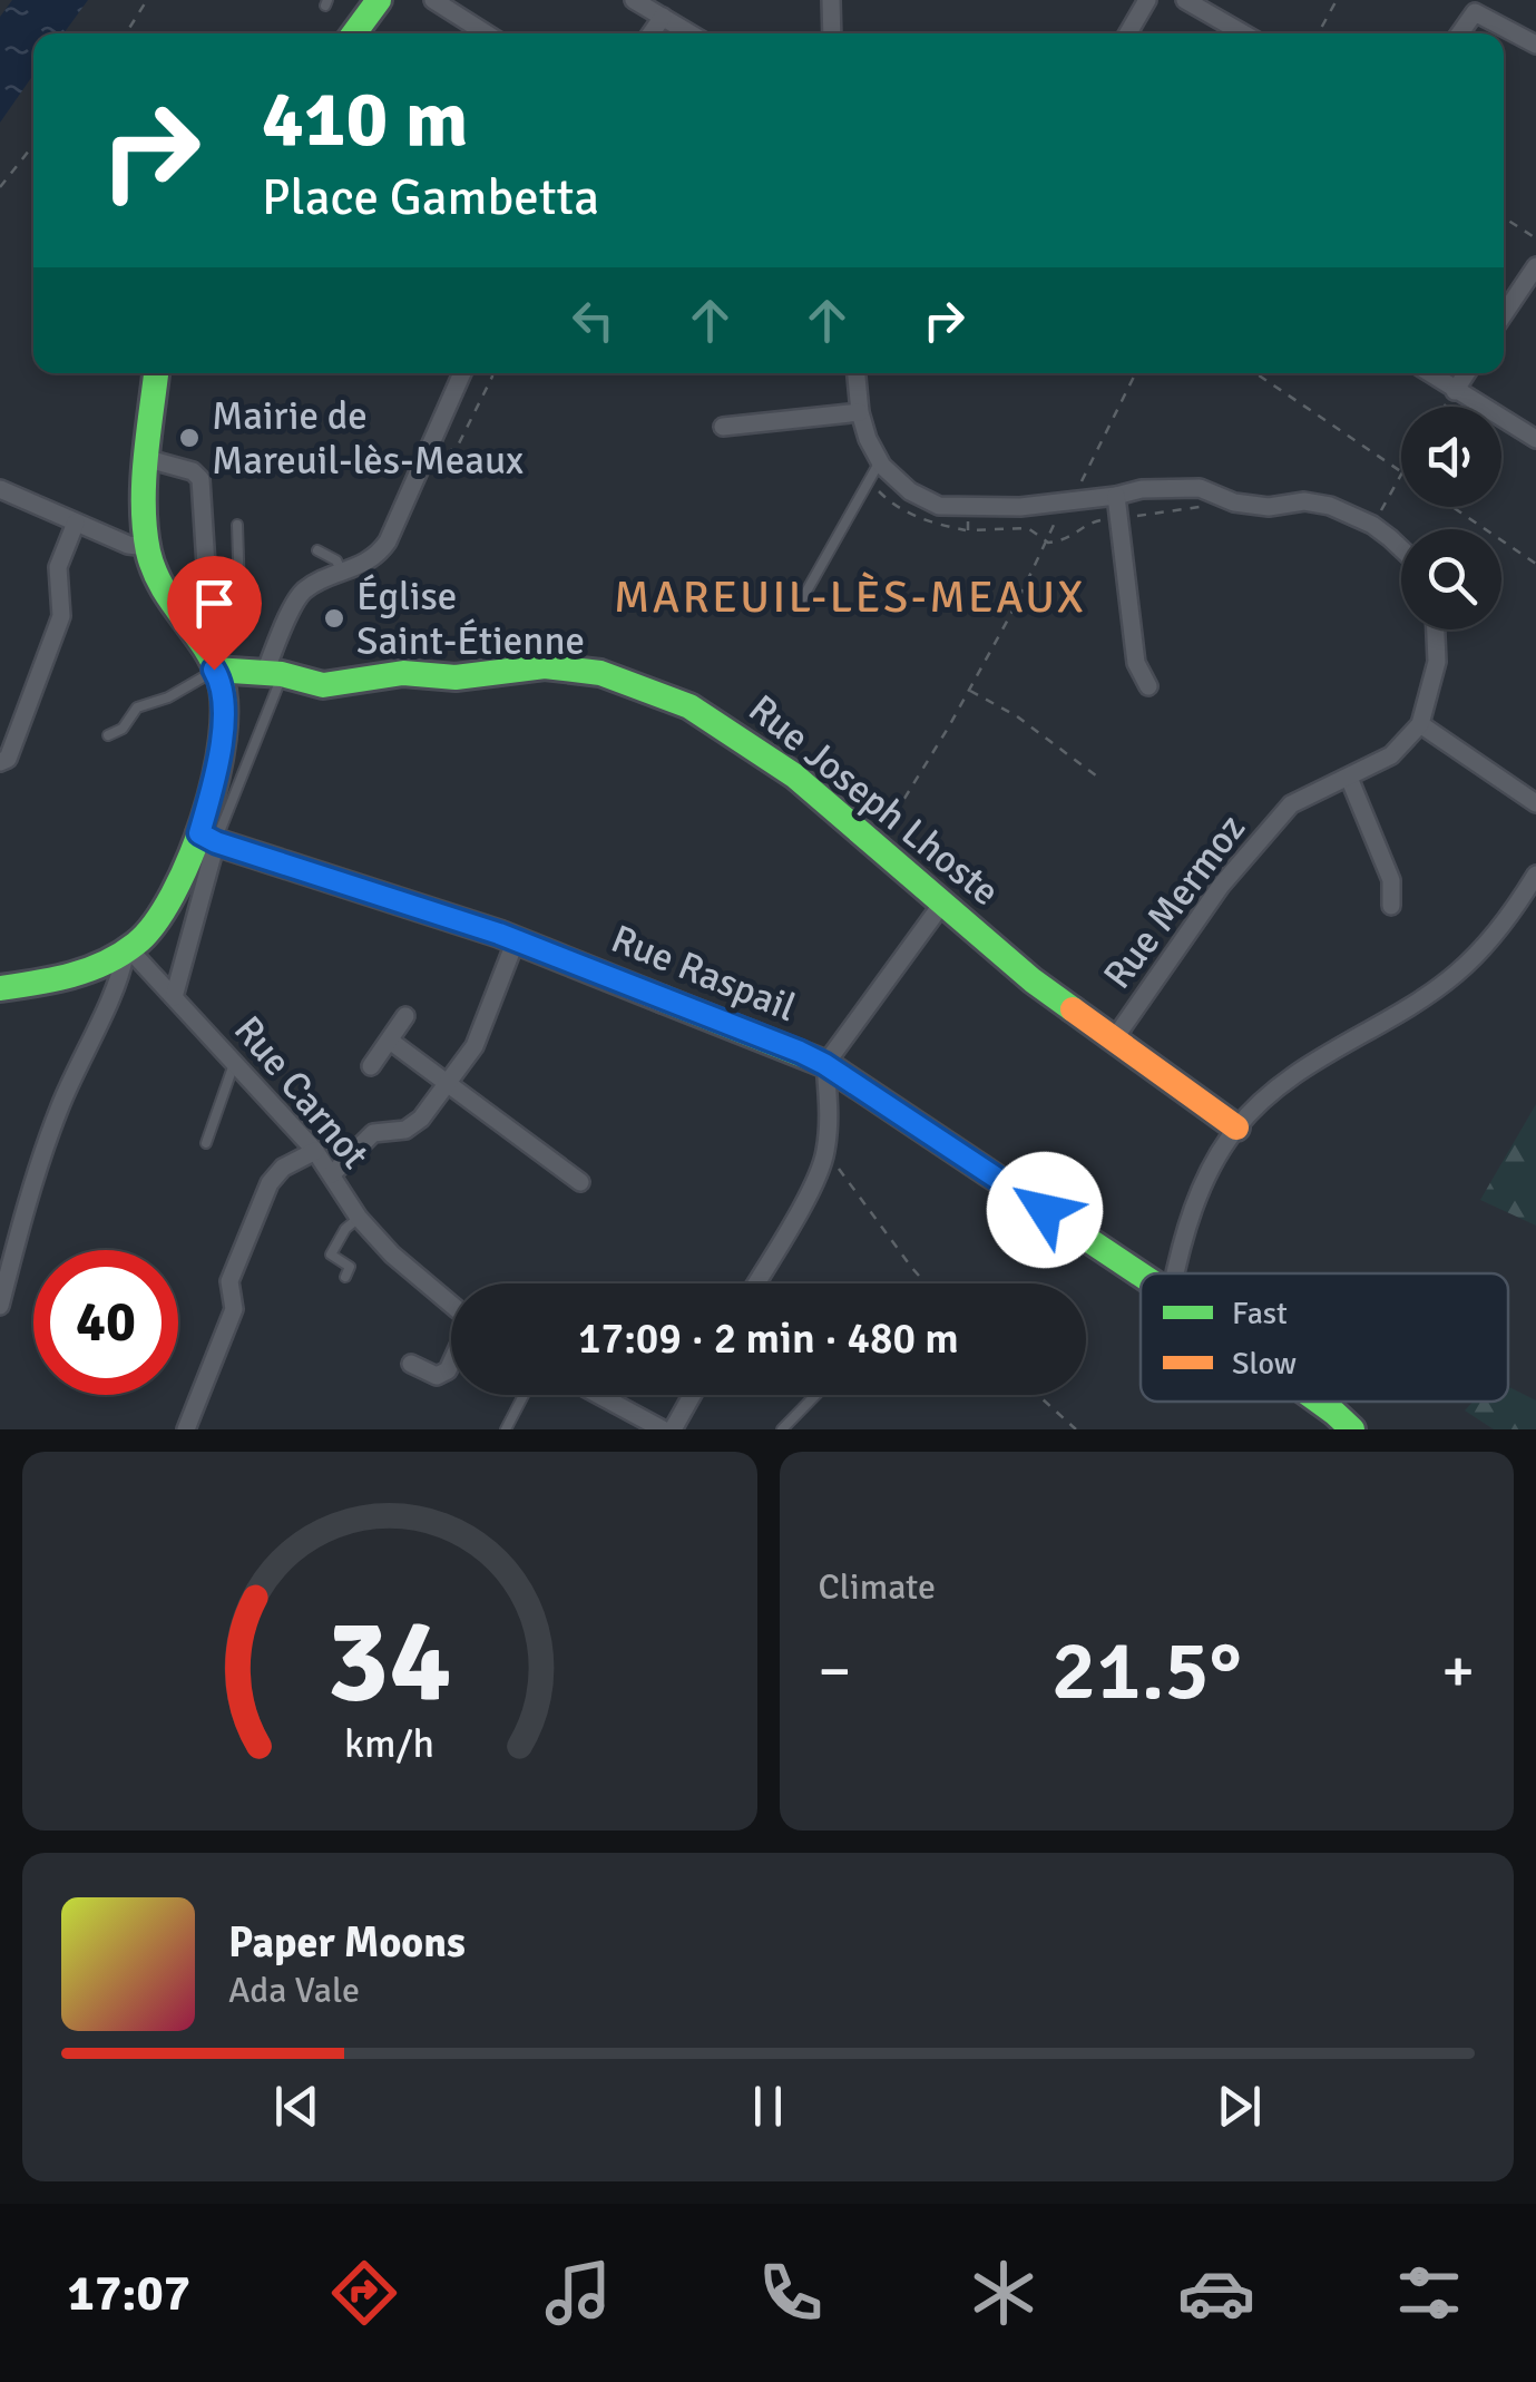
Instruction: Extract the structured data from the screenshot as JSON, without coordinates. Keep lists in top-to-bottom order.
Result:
{
  "streets": {
    "street": [
      "Rue Joseph Lhoste",
      "Rue Mermoz",
      "Rue Raspail",
      "Rue Carnot"
    ]
  },
  "crossings": [
    ["Rue Joseph Lhoste", "Rue Mermoz"]
  ],
  "districts": ["MAREUIL-LÈS-MEAUX"],
  "places": ["Mairie de Mareuil-lès-Meaux", "Église Saint-Étienne"],
  "legend": ["Fast", "Slow"],
  "page": {
    "turn": ["410 m", "Place Gambetta"],
    "limit": "40",
    "trip": "17:09 · 2 min · 480 m",
    "tile": "Climate",
    "heat": ["−", "21.5°", "+"],
    "song": ["Paper Moons", "Ada Vale"],
    "tabs": "17:07",
    "gauge": ["34", "km/h"]
  }
}
